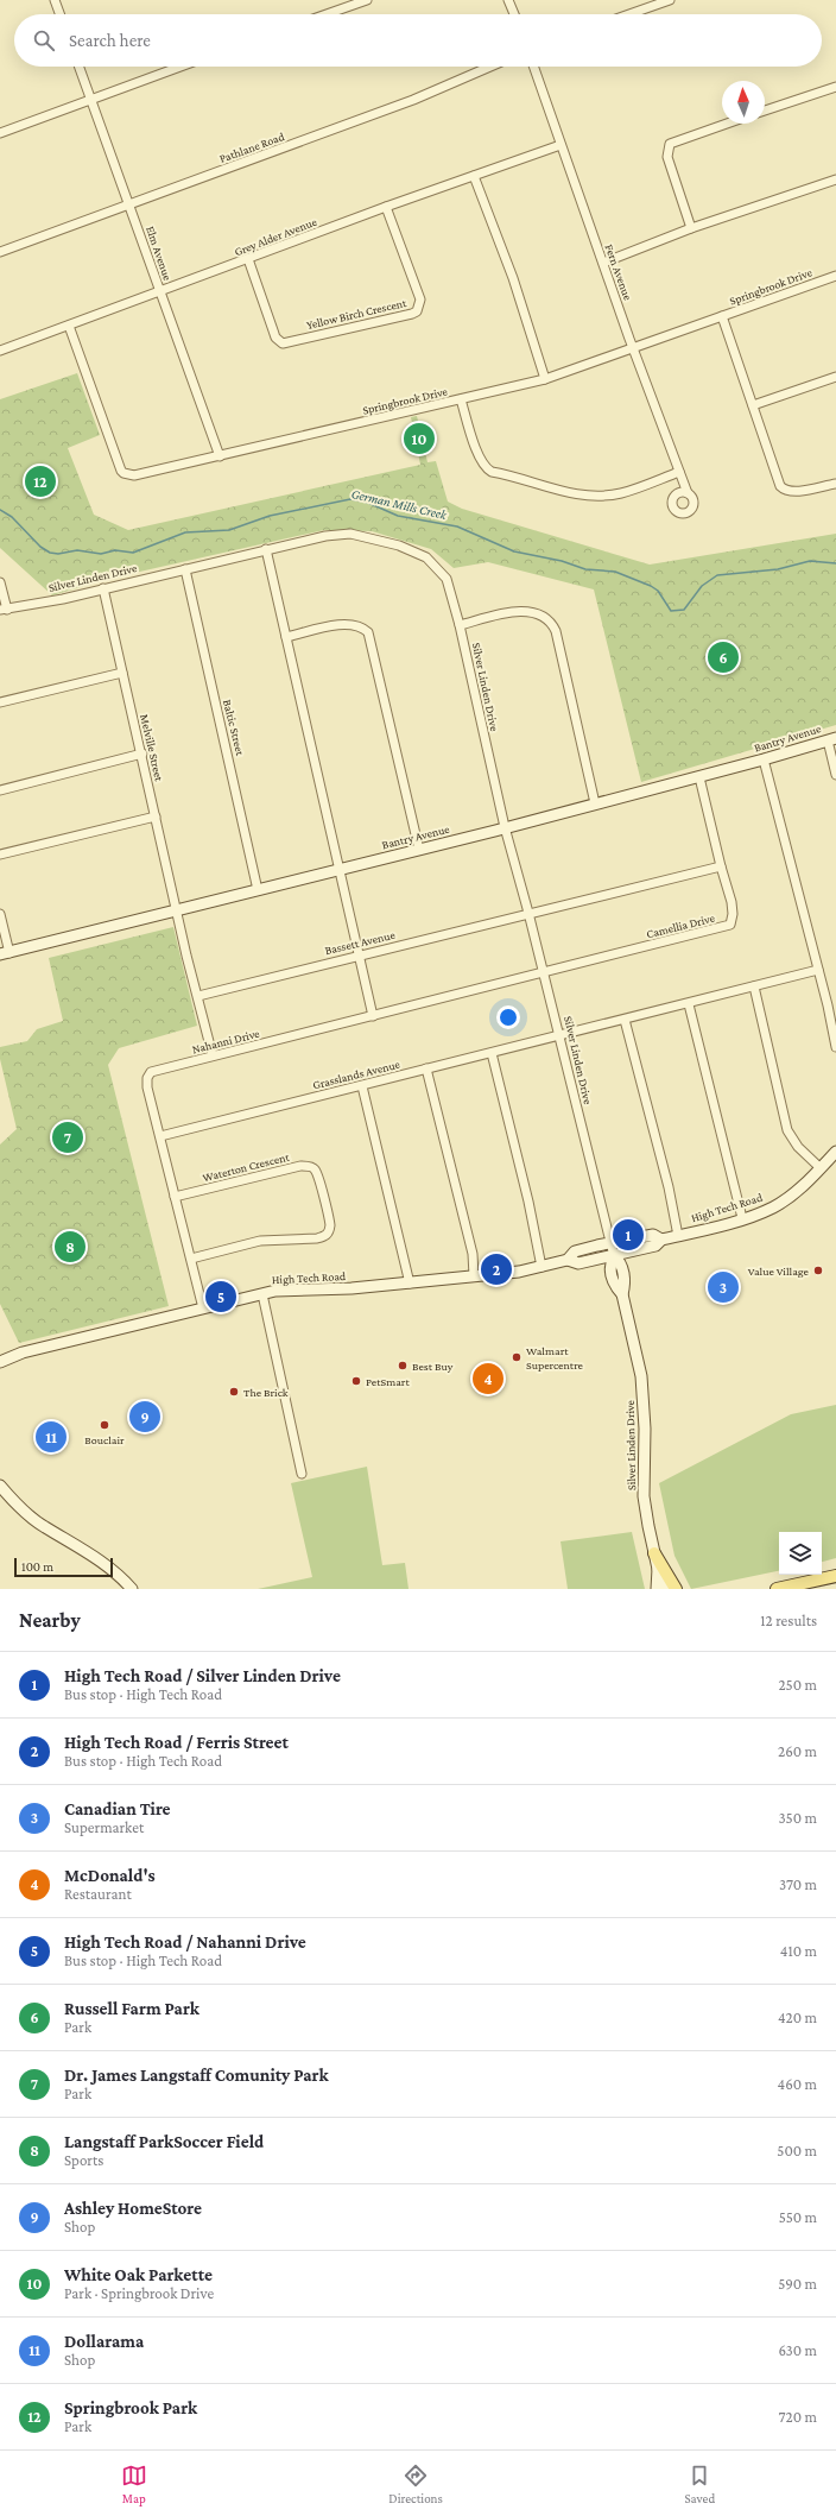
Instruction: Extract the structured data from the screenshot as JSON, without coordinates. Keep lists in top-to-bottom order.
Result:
{
  "streets": {
    "street": [
      "Pathlane Road",
      "Grey Alder Avenue",
      "Elm Avenue",
      "Fern Avenue",
      "Springbrook Drive",
      "Yellow Birch Crescent",
      "Silver Linden Drive",
      "Baltic Street",
      "Bantry Avenue",
      "Melville Street",
      "Camellia Drive",
      "Bassett Avenue",
      "Nahanni Drive",
      "Grasslands Avenue",
      "Waterton Crescent",
      "High Tech Road"
    ]
  },
  "crossings": [
    ["Pathlane Road", "Elm Avenue"],
    ["Grey Alder Avenue", "Elm Avenue"],
    ["Grey Alder Avenue", "Fern Avenue"],
    ["Grey Alder Avenue", "Springbrook Drive"],
    ["Grey Alder Avenue", "Yellow Birch Crescent"],
    ["Elm Avenue", "Springbrook Drive"],
    ["Fern Avenue", "Springbrook Drive"],
    ["Silver Linden Drive", "Baltic Street"],
    ["Silver Linden Drive", "Bantry Avenue"],
    ["Silver Linden Drive", "Melville Street"],
    ["Silver Linden Drive", "Camellia Drive"],
    ["Silver Linden Drive", "Bassett Avenue"],
    ["Silver Linden Drive", "Nahanni Drive"],
    ["Silver Linden Drive", "Grasslands Avenue"],
    ["Silver Linden Drive", "High Tech Road"],
    ["Baltic Street", "Bantry Avenue"],
    ["Bantry Avenue", "Melville Street"],
    ["Bantry Avenue", "Camellia Drive"],
    ["Melville Street", "Bassett Avenue"],
    ["Melville Street", "Nahanni Drive"],
    ["Camellia Drive", "Bassett Avenue"],
    ["Camellia Drive", "Nahanni Drive"],
    ["Nahanni Drive", "Grasslands Avenue"],
    ["Nahanni Drive", "Waterton Crescent"],
    ["Nahanni Drive", "High Tech Road"]
  ],
  "water": ["German Mills Creek"],
  "places": [
    "Value Village",
    "Walmart Supercentre",
    "Best Buy",
    "PetSmart",
    "The Brick",
    "Bouclair"
  ],
  "scale_bar": "100 m",
  "north": "top",
  "page": {
    "search": "Search here",
    "pins": [
      "10",
      "12",
      "6",
      "7",
      "1",
      "8",
      "2",
      "3",
      "5",
      "4",
      "9",
      "11"
    ],
    "scale": "100 m",
    "heading": ["Nearby", "12 results"],
    "list": [
      {
        "mark": "1",
        "name": "High Tech Road / Silver Linden Drive",
        "note": "Bus stop · High Tech Road",
        "value": "250 m"
      },
      {
        "mark": "2",
        "name": "High Tech Road / Ferris Street",
        "note": "Bus stop · High Tech Road",
        "value": "260 m"
      },
      {
        "mark": "3",
        "name": "Canadian Tire",
        "note": "Supermarket",
        "value": "350 m"
      },
      {
        "mark": "4",
        "name": "McDonald's",
        "note": "Restaurant",
        "value": "370 m"
      },
      {
        "mark": "5",
        "name": "High Tech Road / Nahanni Drive",
        "note": "Bus stop · High Tech Road",
        "value": "410 m"
      },
      {
        "mark": "6",
        "name": "Russell Farm Park",
        "note": "Park",
        "value": "420 m"
      },
      {
        "mark": "7",
        "name": "Dr. James Langstaff Comunity Park",
        "note": "Park",
        "value": "460 m"
      },
      {
        "mark": "8",
        "name": "Langstaff ParkSoccer Field",
        "note": "Sports",
        "value": "500 m"
      },
      {
        "mark": "9",
        "name": "Ashley HomeStore",
        "note": "Shop",
        "value": "550 m"
      },
      {
        "mark": "10",
        "name": "White Oak Parkette",
        "note": "Park · Springbrook Drive",
        "value": "590 m"
      },
      {
        "mark": "11",
        "name": "Dollarama",
        "note": "Shop",
        "value": "630 m"
      },
      {
        "mark": "12",
        "name": "Springbrook Park",
        "note": "Park",
        "value": "720 m"
      }
    ],
    "nav": ["Map", "Directions", "Saved"]
  }
}
